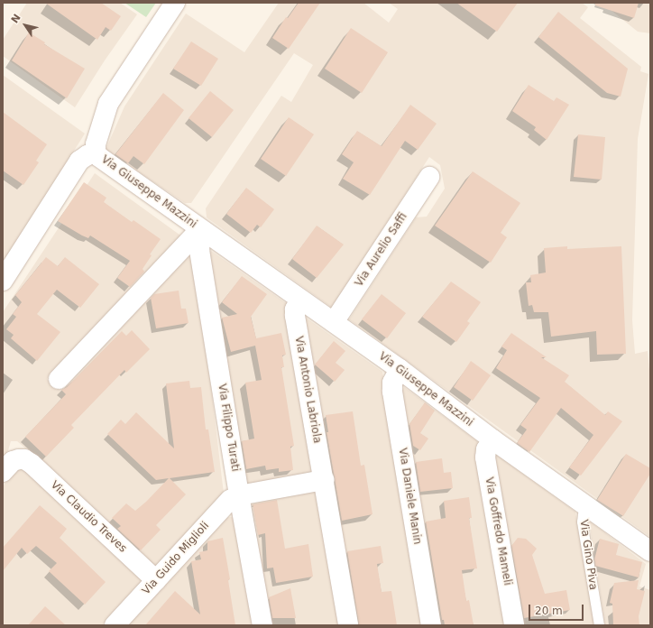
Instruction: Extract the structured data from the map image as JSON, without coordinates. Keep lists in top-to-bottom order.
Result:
{
  "streets": {
    "street": [
      "Via Giuseppe Mazzini",
      "Via Aurelio Saffi",
      "Via Antonio Labriola",
      "Via Filippo Turati",
      "Via Daniele Manin",
      "Via Claudio Treves",
      "Via Goffredo Mameli",
      "Via Guido Miglioli"
    ],
    "lane": ["Via Gino Piva"]
  },
  "crossings": [
    ["Via Giuseppe Mazzini", "Via Aurelio Saffi"],
    ["Via Giuseppe Mazzini", "Via Antonio Labriola"],
    ["Via Giuseppe Mazzini", "Via Filippo Turati"],
    ["Via Giuseppe Mazzini", "Via Daniele Manin"],
    ["Via Giuseppe Mazzini", "Via Goffredo Mameli"],
    ["Via Giuseppe Mazzini", "Via Gino Piva"],
    ["Via Filippo Turati", "Via Guido Miglioli"],
    ["Via Claudio Treves", "Via Guido Miglioli"]
  ],
  "scale_bar": "20 m",
  "north": "top left"
}
